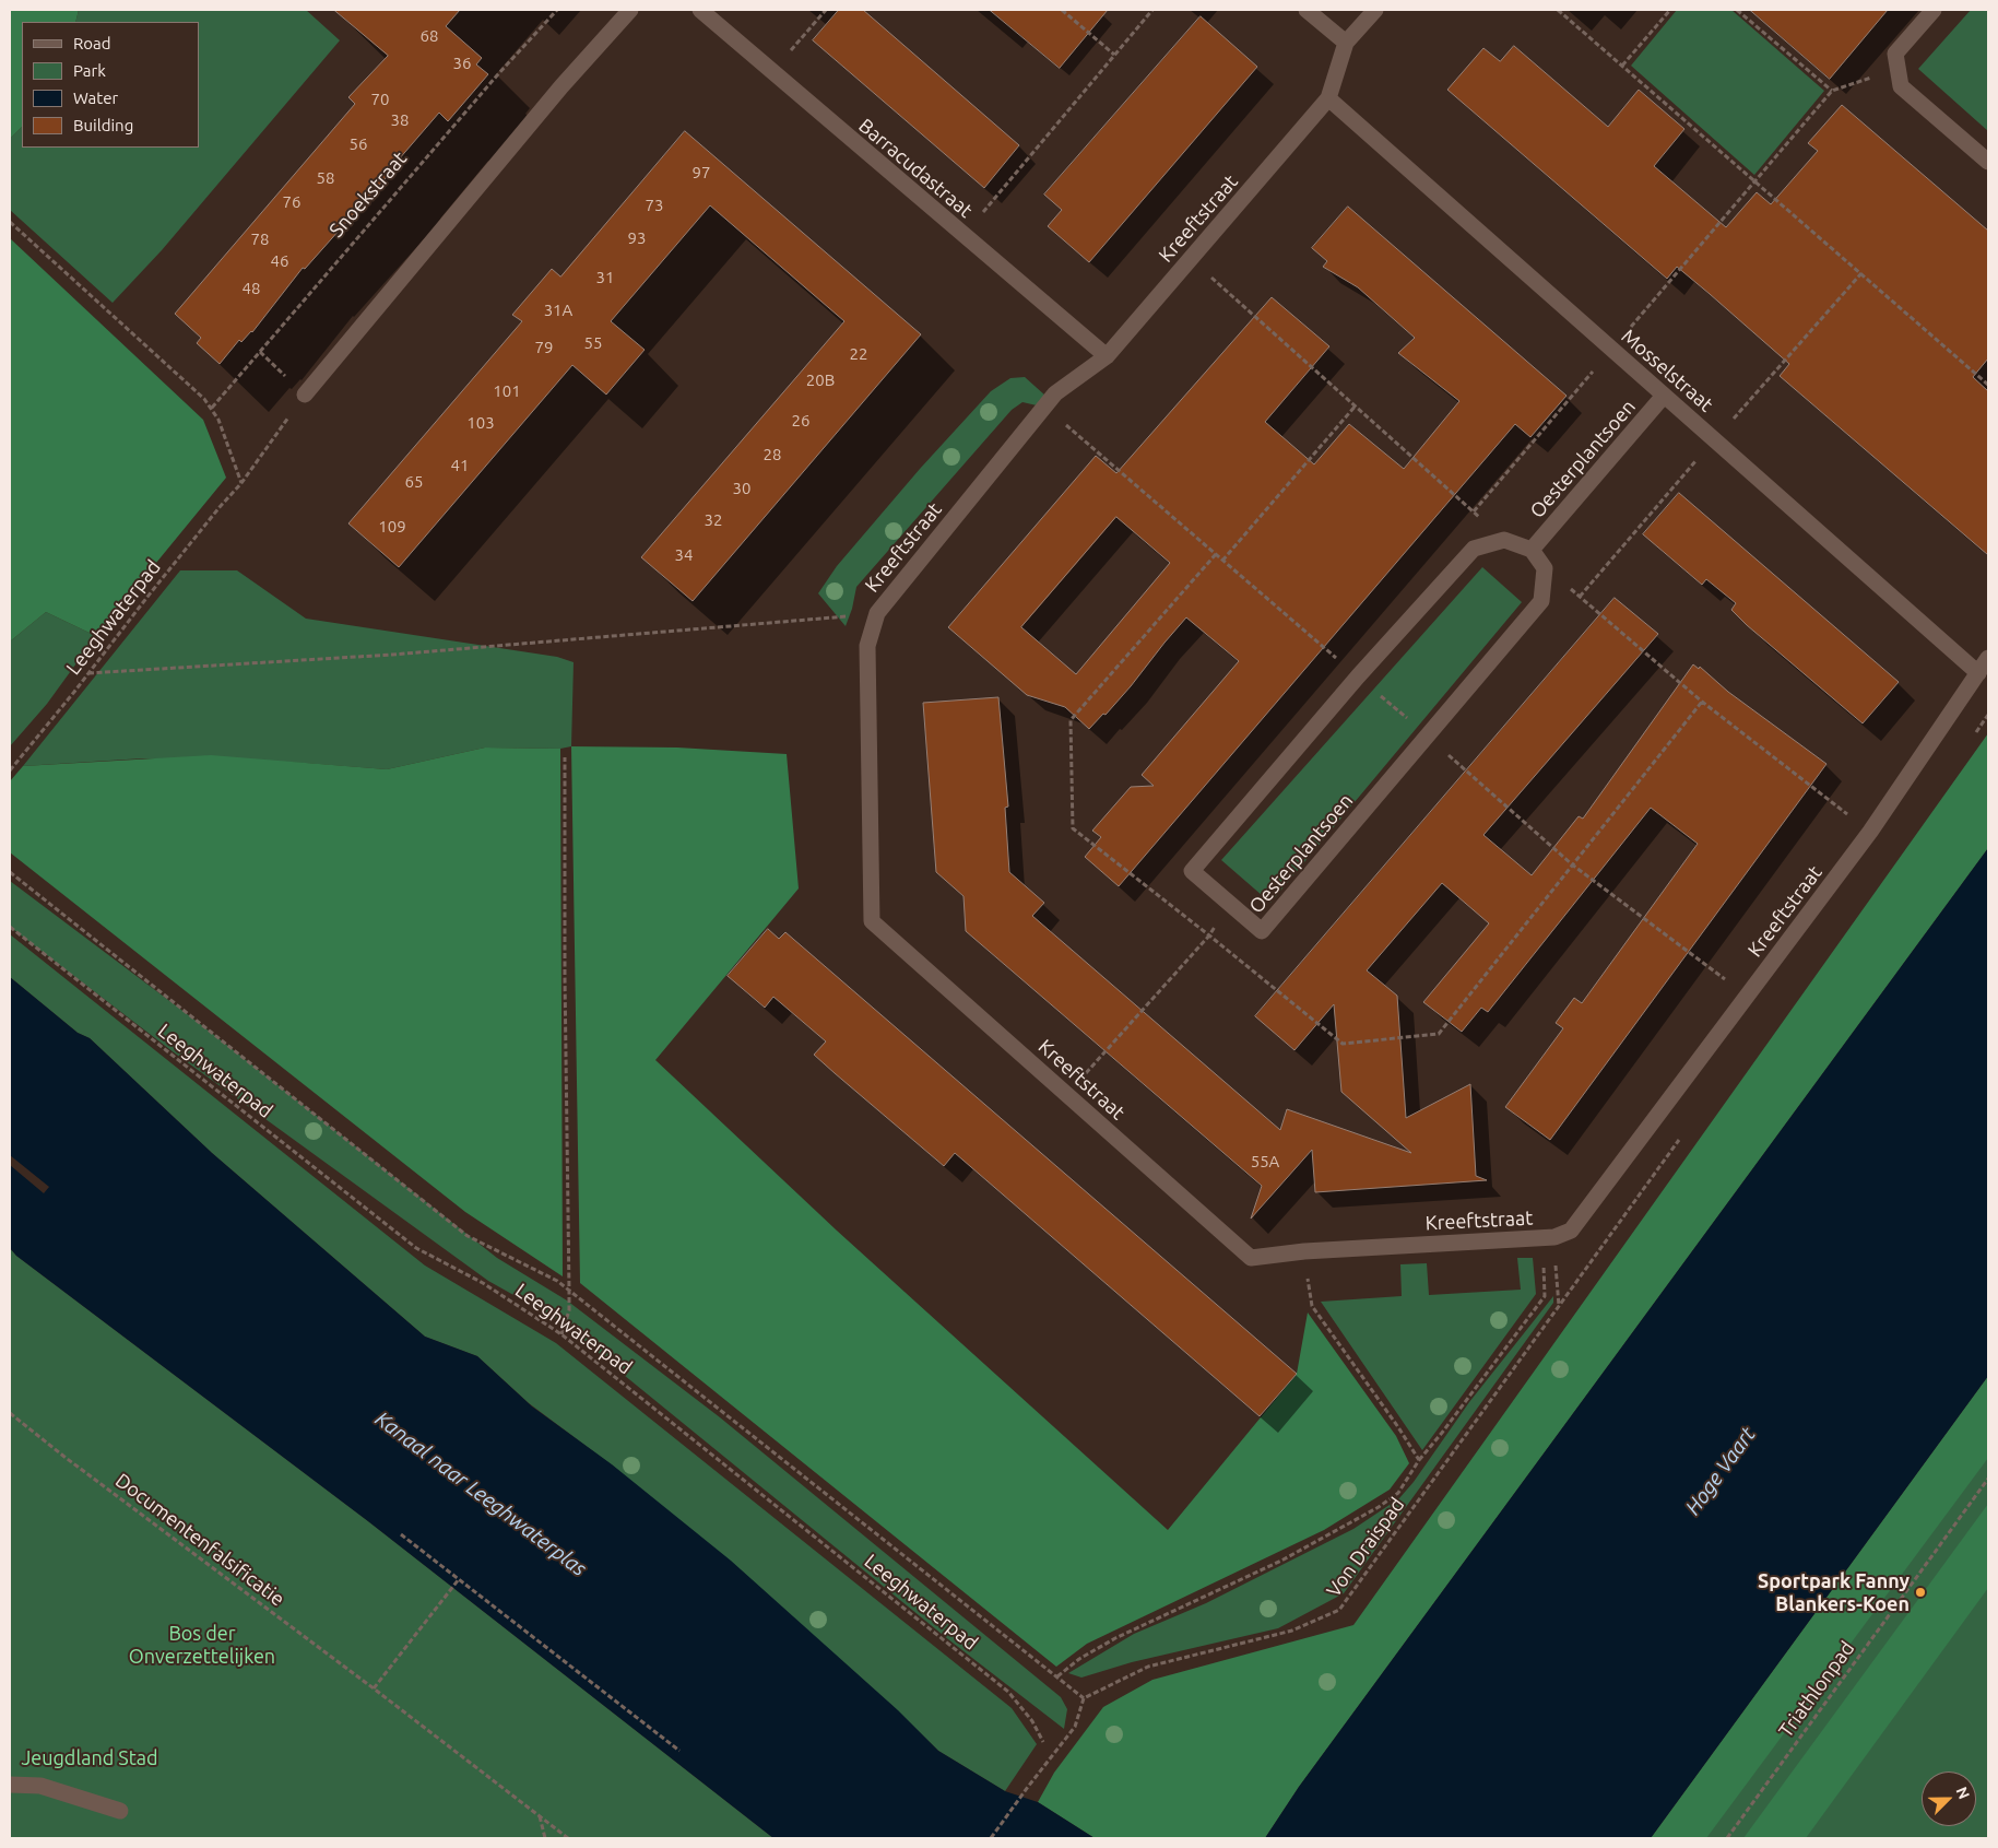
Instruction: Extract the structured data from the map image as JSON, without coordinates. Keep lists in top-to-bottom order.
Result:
{
  "streets": {
    "street": [
      "Barracudastraat",
      "Kreeftstraat",
      "Mosselstraat",
      "Oesterplantsoen"
    ],
    "path": [
      "Snoekstraat",
      "Leeghwaterpad",
      "Documentenfalsificatie",
      "Von Draispad",
      "Triathlonpad"
    ]
  },
  "crossings": [
    ["Barracudastraat", "Kreeftstraat"],
    ["Kreeftstraat", "Mosselstraat"],
    ["Kreeftstraat", "Von Draispad"],
    ["Mosselstraat", "Oesterplantsoen"]
  ],
  "water": ["Hoge Vaart", "Kanaal naar Leeghwaterplas"],
  "parks": ["Bos der Onverzettelijken", "Jeugdland Stad"],
  "places": ["Sportpark Fanny Blankers-Koen"],
  "house_numbers": [
    "68",
    "36",
    "70",
    "38",
    "56",
    "97",
    "58",
    "76",
    "73",
    "93",
    "78",
    "46",
    "31",
    "48",
    "31A",
    "55",
    "79",
    "22",
    "20B",
    "101",
    "26",
    "103",
    "28",
    "41",
    "65",
    "30",
    "32",
    "109",
    "34",
    "55A"
  ],
  "legend": [
    "Road",
    "Park",
    "Water",
    "Building"
  ],
  "north": "top right"
}
